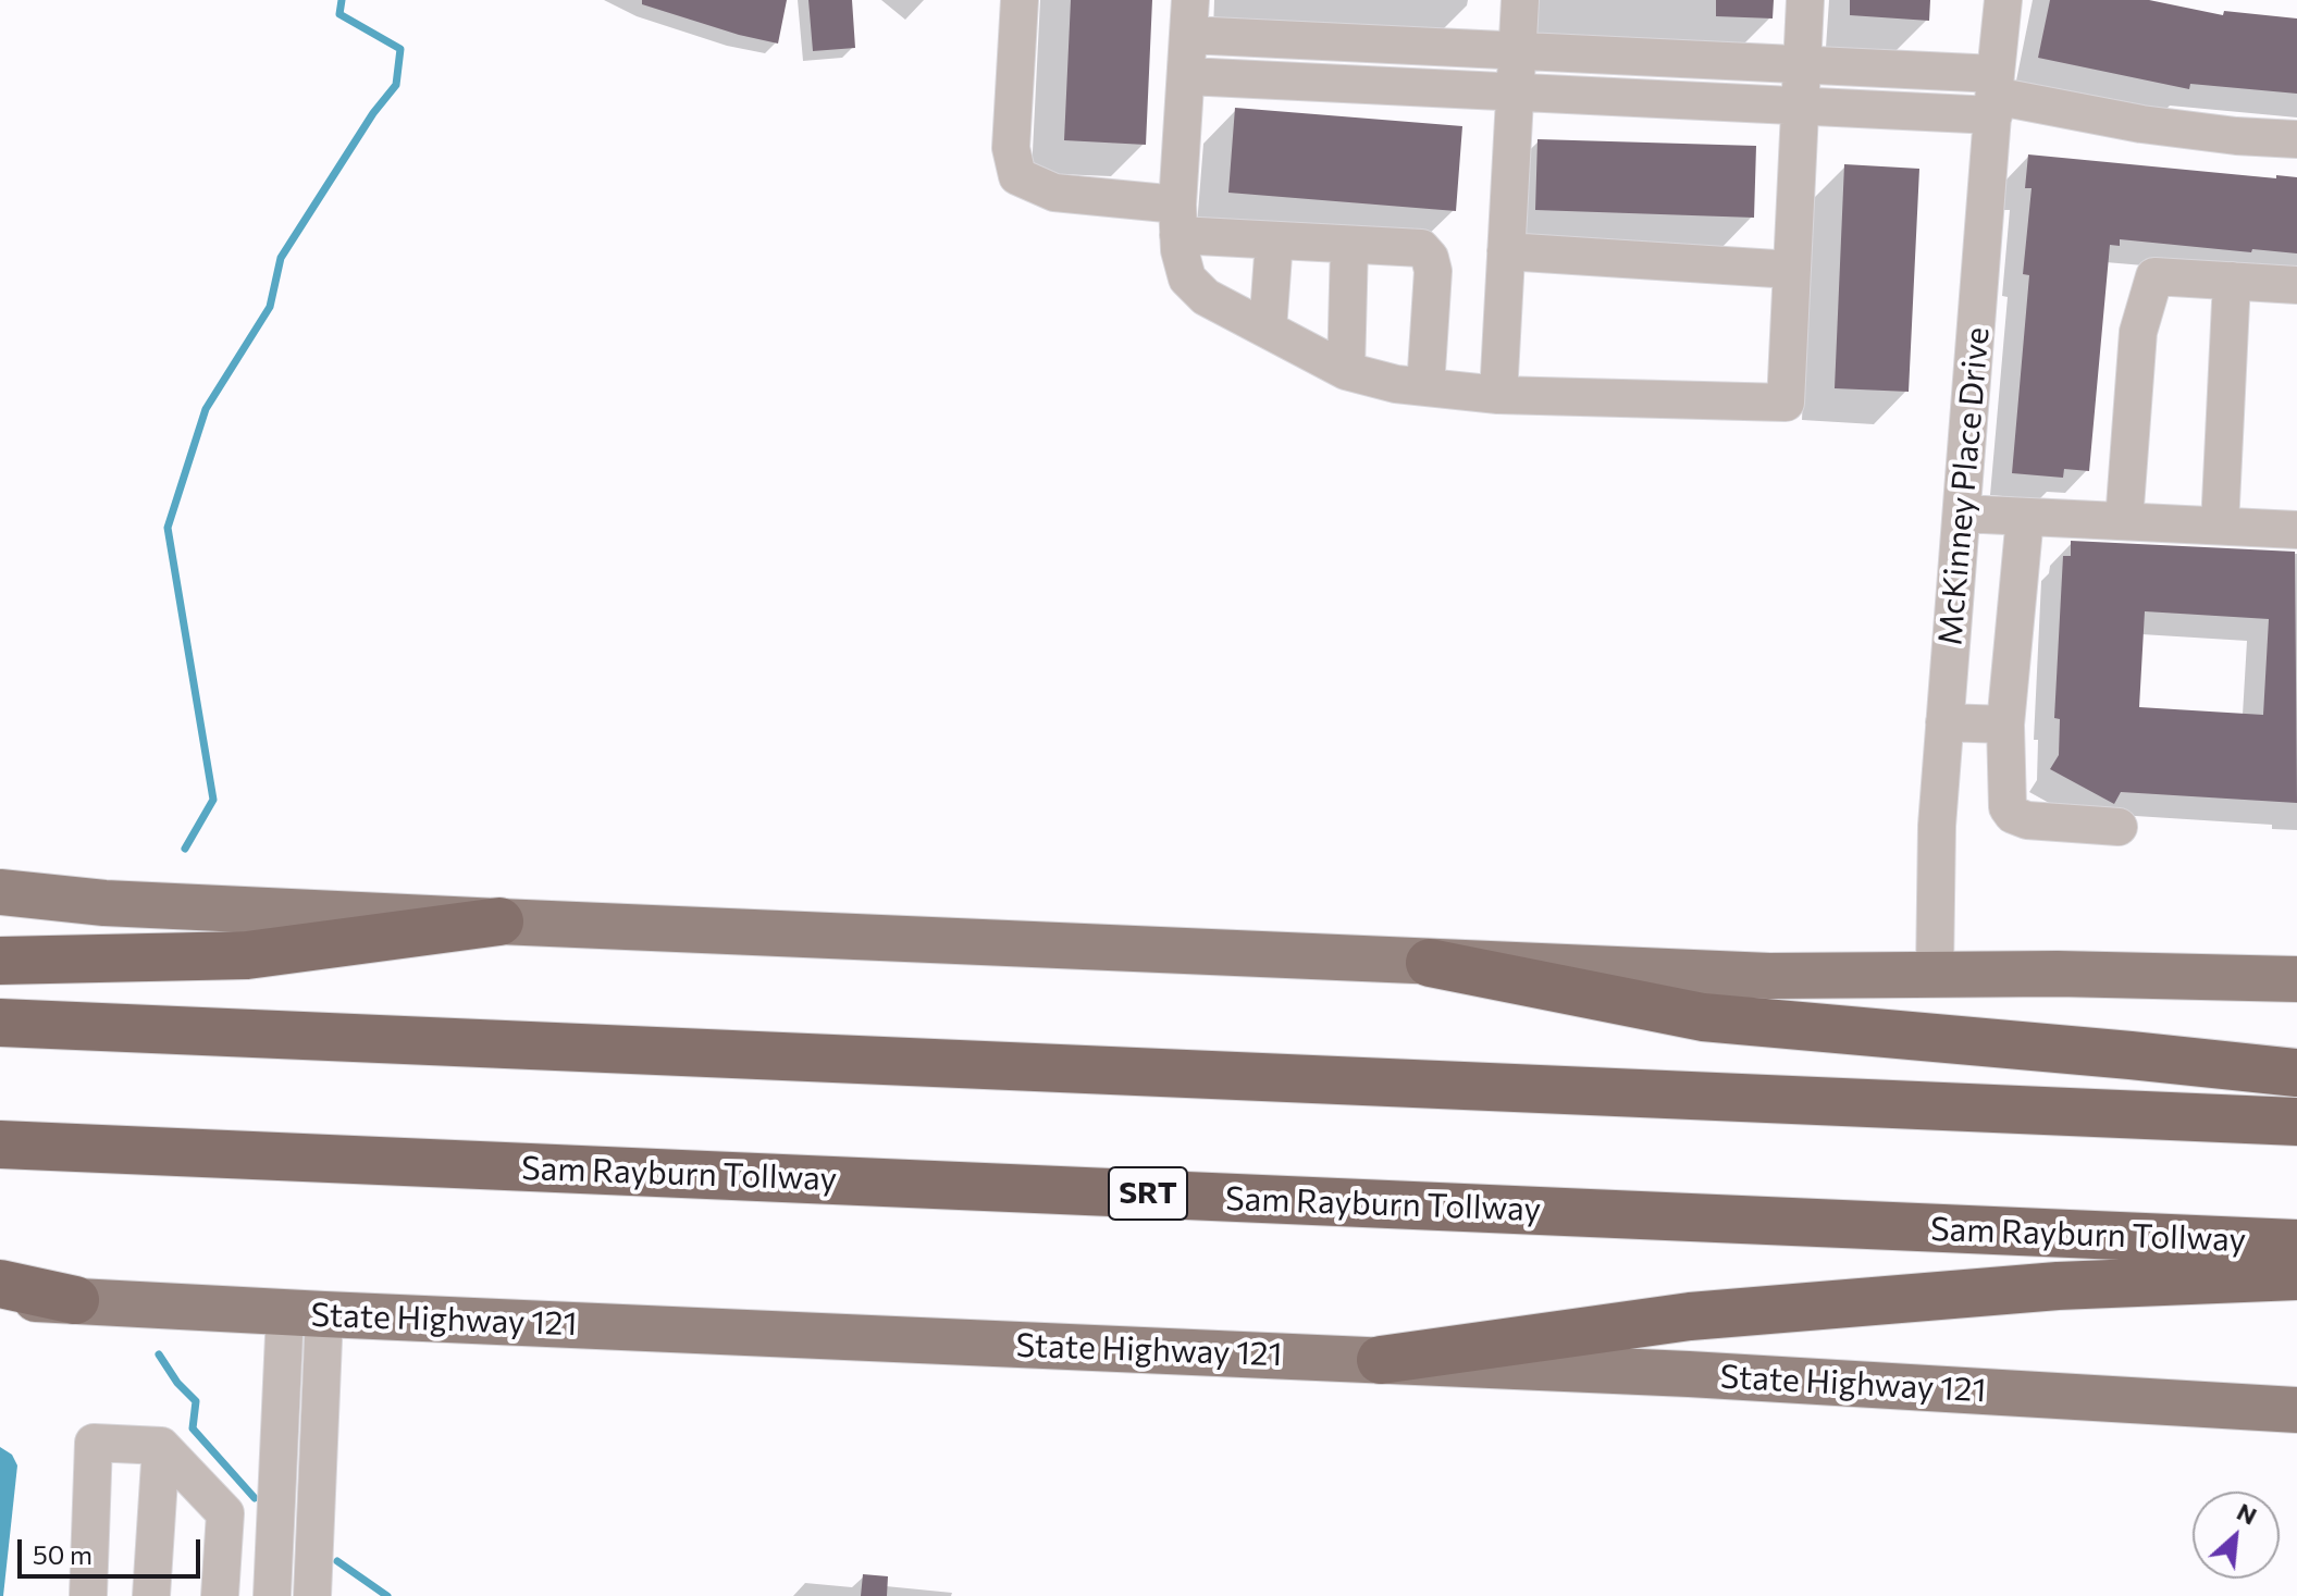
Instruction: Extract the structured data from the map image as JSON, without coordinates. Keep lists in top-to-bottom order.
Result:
{
  "streets": {
    "highway": ["Sam Rayburn Tollway", "SRT"],
    "main road": ["State Highway 121"],
    "street": ["McKinney Place Drive"]
  },
  "scale_bar": "50 m",
  "north": "top right"
}
